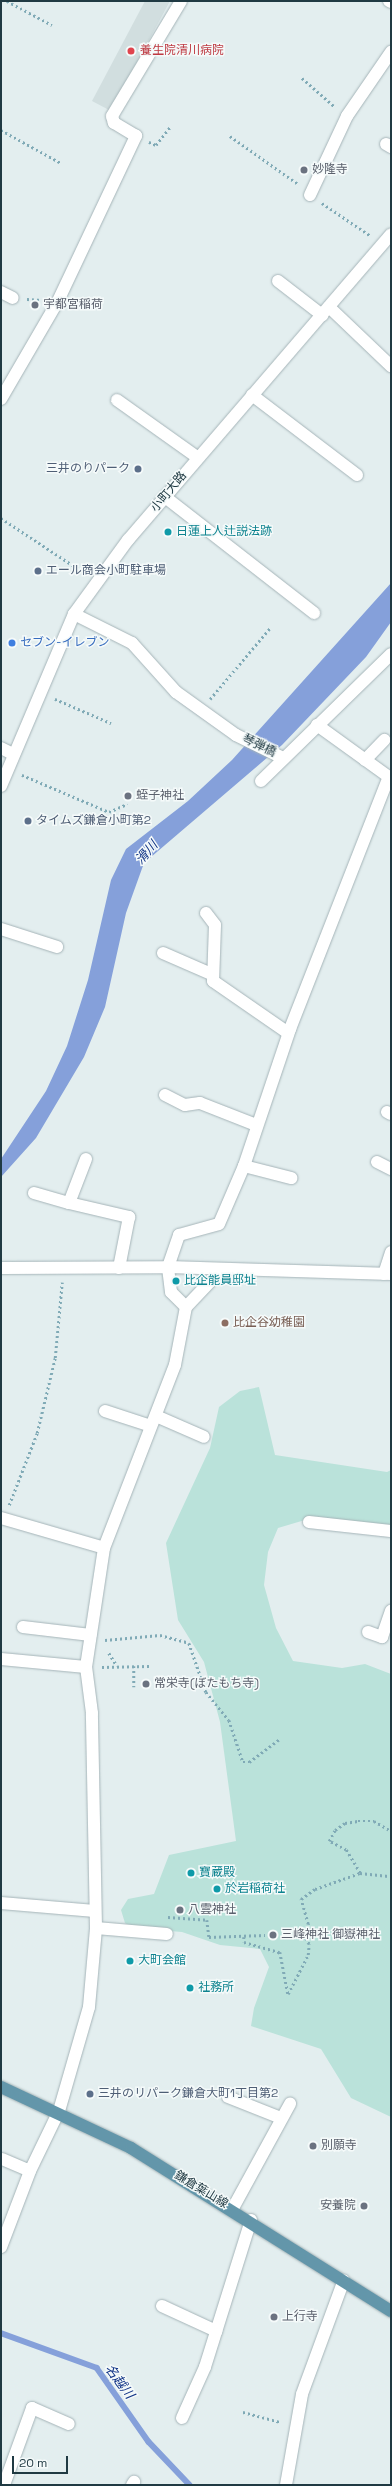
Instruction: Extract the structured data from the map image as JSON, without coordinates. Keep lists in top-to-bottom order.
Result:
{
  "streets": {
    "main road": ["鎌倉葉山線"],
    "street": ["小町大路", "琴弾橋"]
  },
  "crossings": [
    ["小町大路", "琴弾橋"]
  ],
  "water": ["滑川", "名越川"],
  "places": [
    "養生院清川病院",
    "妙隆寺",
    "宇都宮稲荷",
    "三井のりパーク",
    "日蓮上人辻説法跡",
    "エール商会小町駐車場",
    "セブン-イレブン",
    "蛭子神社",
    "タイムズ鎌倉小町第2",
    "比企能員邸址",
    "比企谷幼稚園",
    "常栄寺(ぼたもち寺)",
    "寶蔵殿",
    "於岩稲荷社",
    "八雲神社",
    "三峰神社 御嶽神社",
    "大町会館",
    "社務所",
    "三井のリパーク鎌倉大町1丁目第2",
    "別願寺",
    "安養院",
    "上行寺"
  ],
  "scale_bar": "20 m"
}
